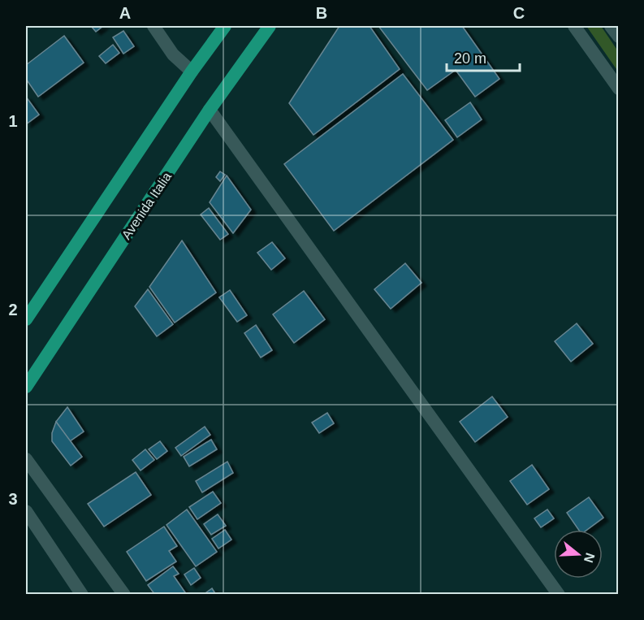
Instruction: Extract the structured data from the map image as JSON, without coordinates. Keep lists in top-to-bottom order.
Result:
{
  "streets": {
    "main road": ["Avenida Italia"]
  },
  "scale_bar": "20 m",
  "north": "right",
  "grid": {
    "columns": ["A", "B", "C"],
    "rows": ["1", "2", "3"]
  }
}
